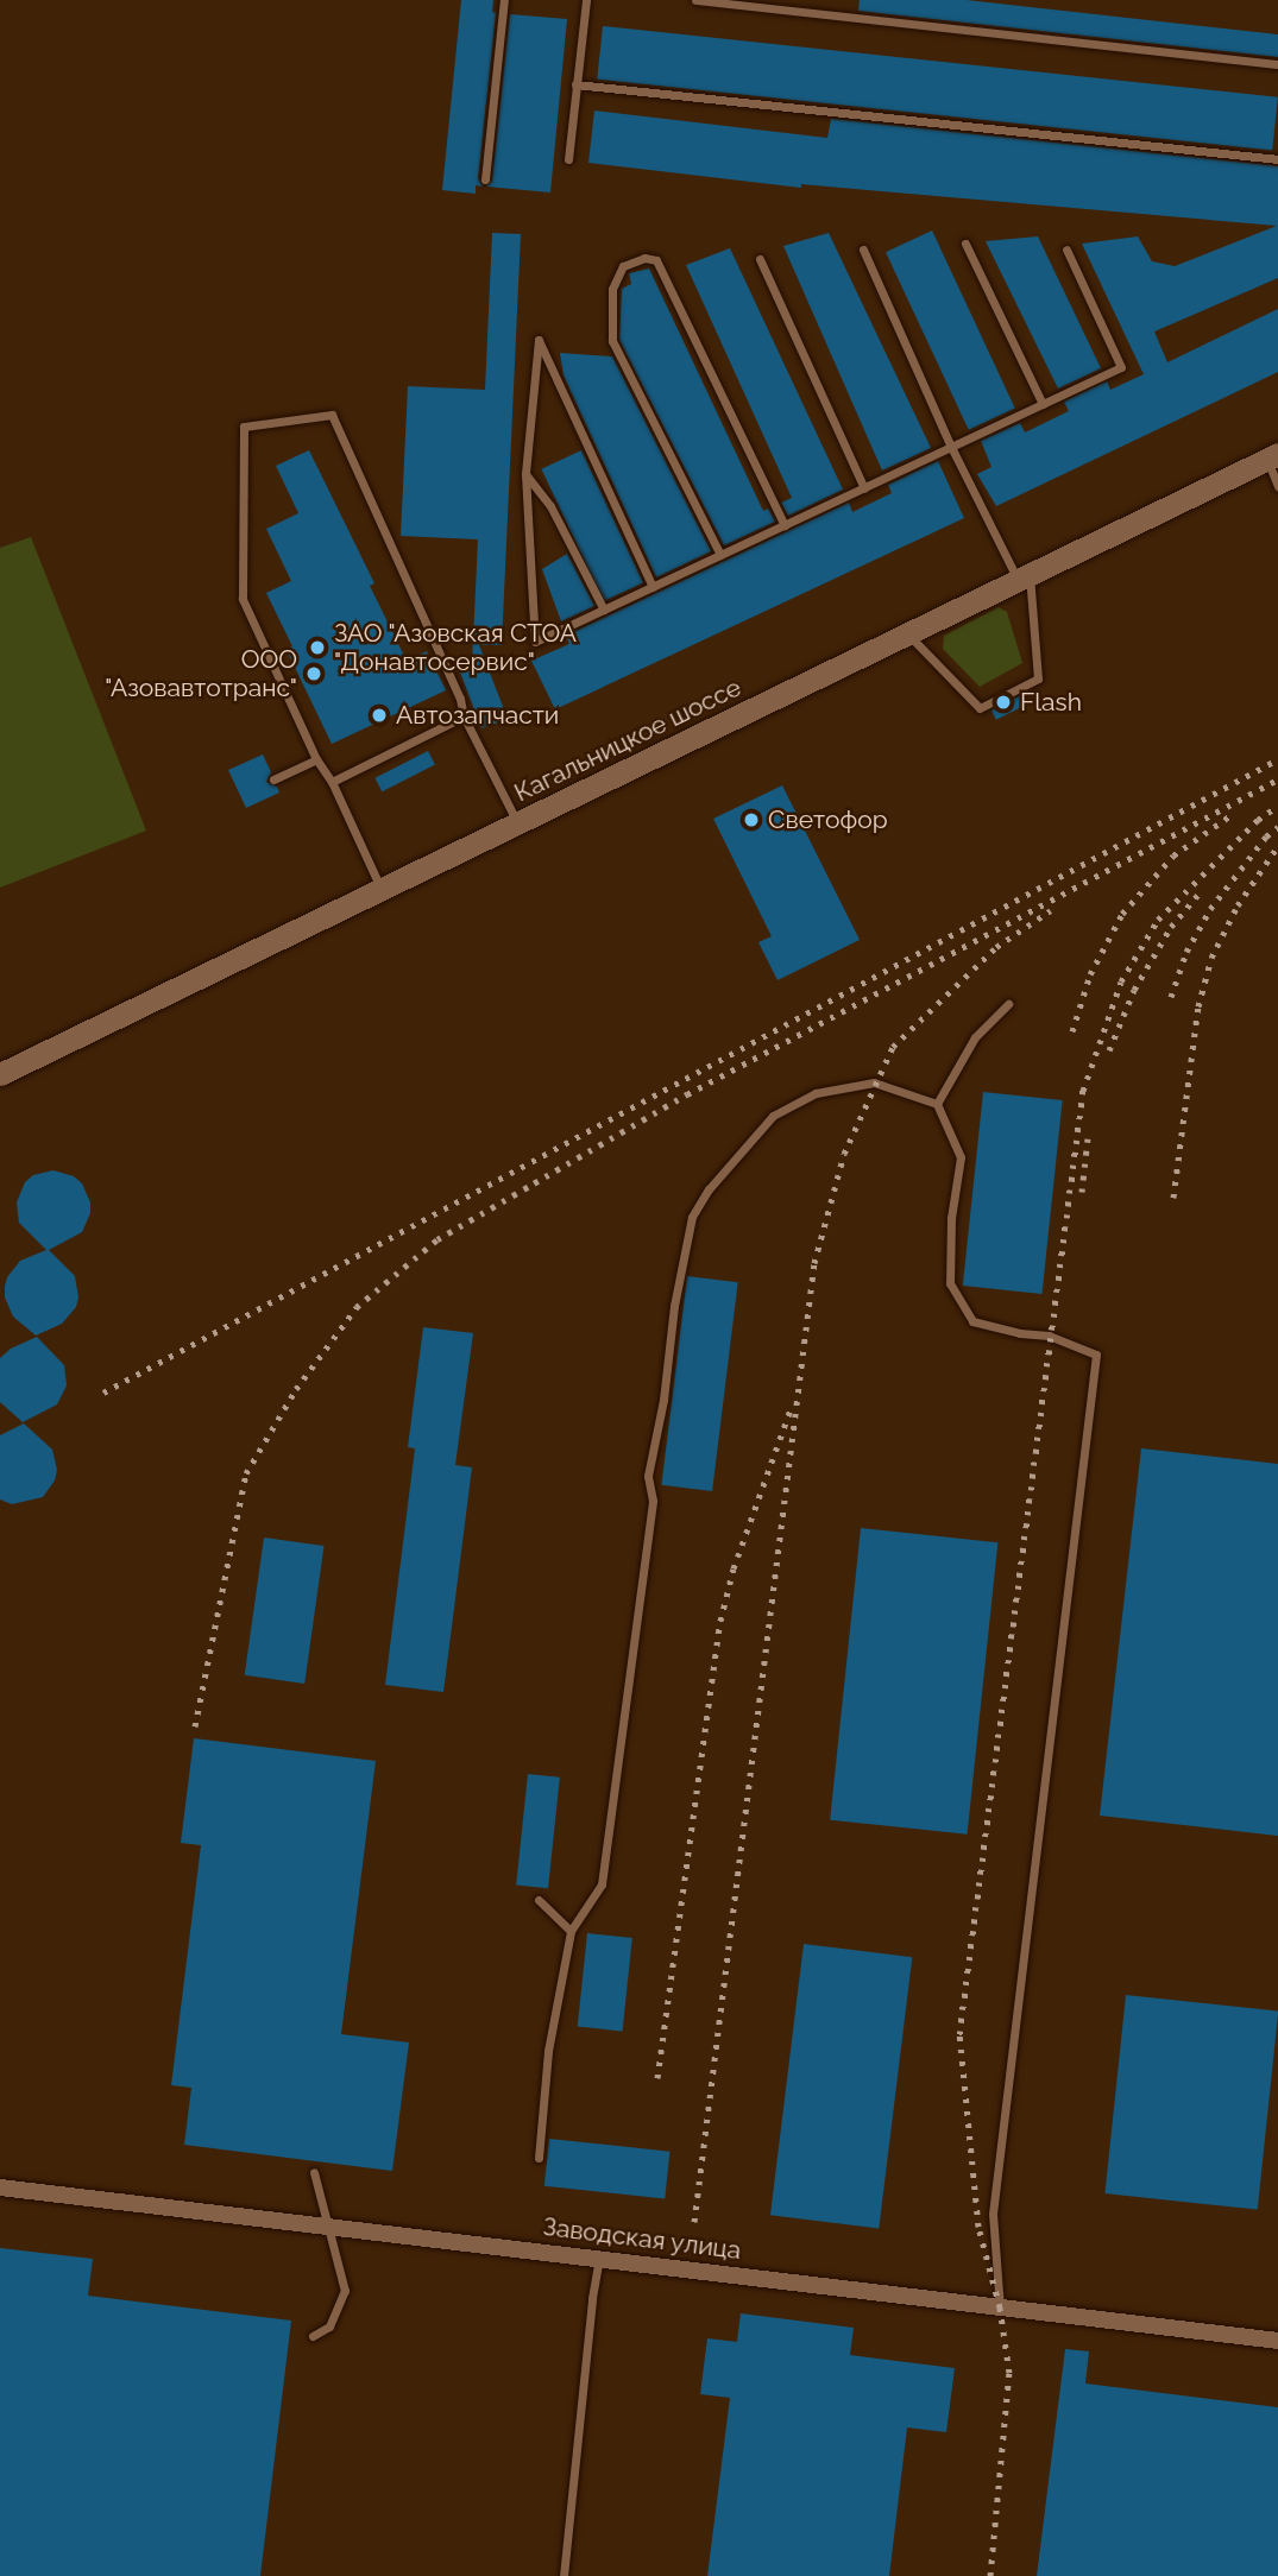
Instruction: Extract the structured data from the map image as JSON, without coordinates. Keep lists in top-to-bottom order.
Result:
{
  "streets": {
    "main road": ["Кагальницкое шоссе"],
    "street": ["Заводская улица"]
  },
  "places": [
    "ЗАО \"Азовская СТОА \"Донавтосервис\"",
    "ООО \"Азовавтотранс\"",
    "Flash",
    "Автозапчасти",
    "Светофор"
  ]
}
